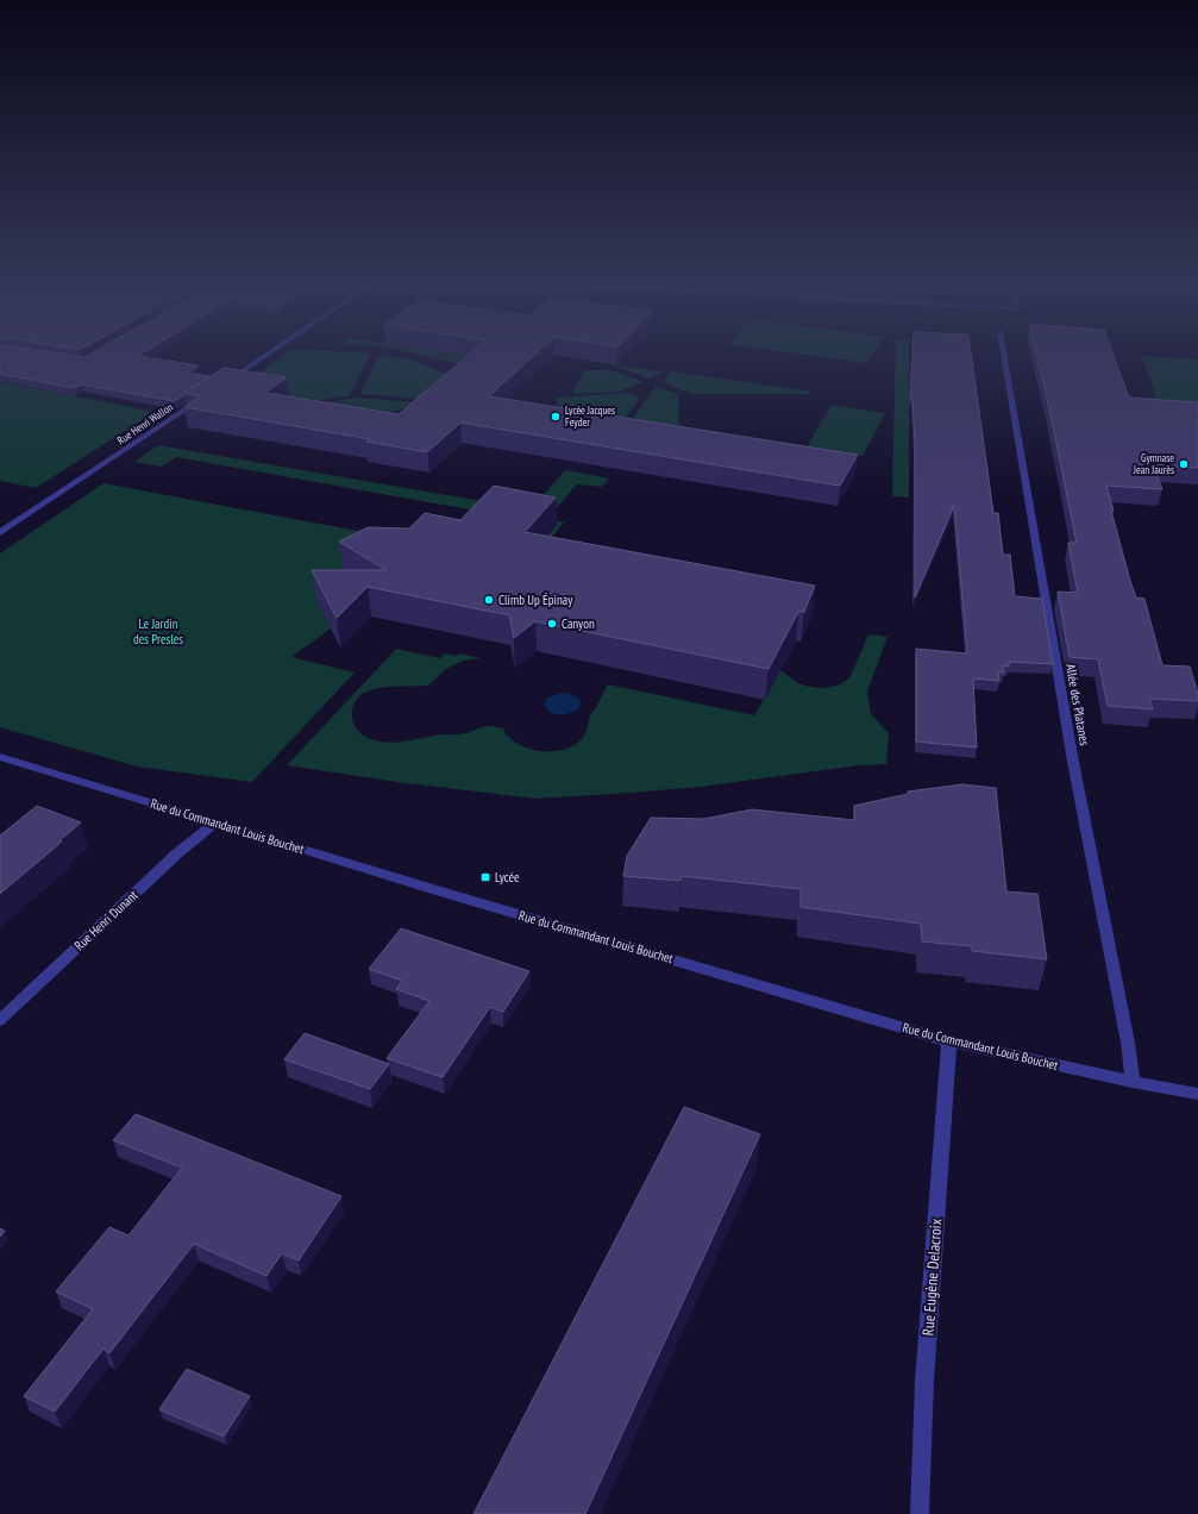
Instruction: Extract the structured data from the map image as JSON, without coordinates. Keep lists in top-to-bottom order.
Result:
{
  "streets": {
    "street": [
      "Rue Henri Wallon",
      "Allée des Platanes",
      "Rue du Commandant Louis Bouchet",
      "Rue Henri Dunant",
      "Rue Eugène Delacroix"
    ]
  },
  "crossings": [
    ["Allée des Platanes", "Rue du Commandant Louis Bouchet"],
    ["Rue du Commandant Louis Bouchet", "Rue Henri Dunant"],
    ["Rue du Commandant Louis Bouchet", "Rue Eugène Delacroix"]
  ],
  "parks": ["Le Jardin des Presles"],
  "places": {
    "other": [
      "Lycée Jacques Feyder",
      "Gymnase Jean Jaurès",
      "Climb Up Épinay",
      "Canyon"
    ],
    "transit": ["Lycée"]
  }
}
